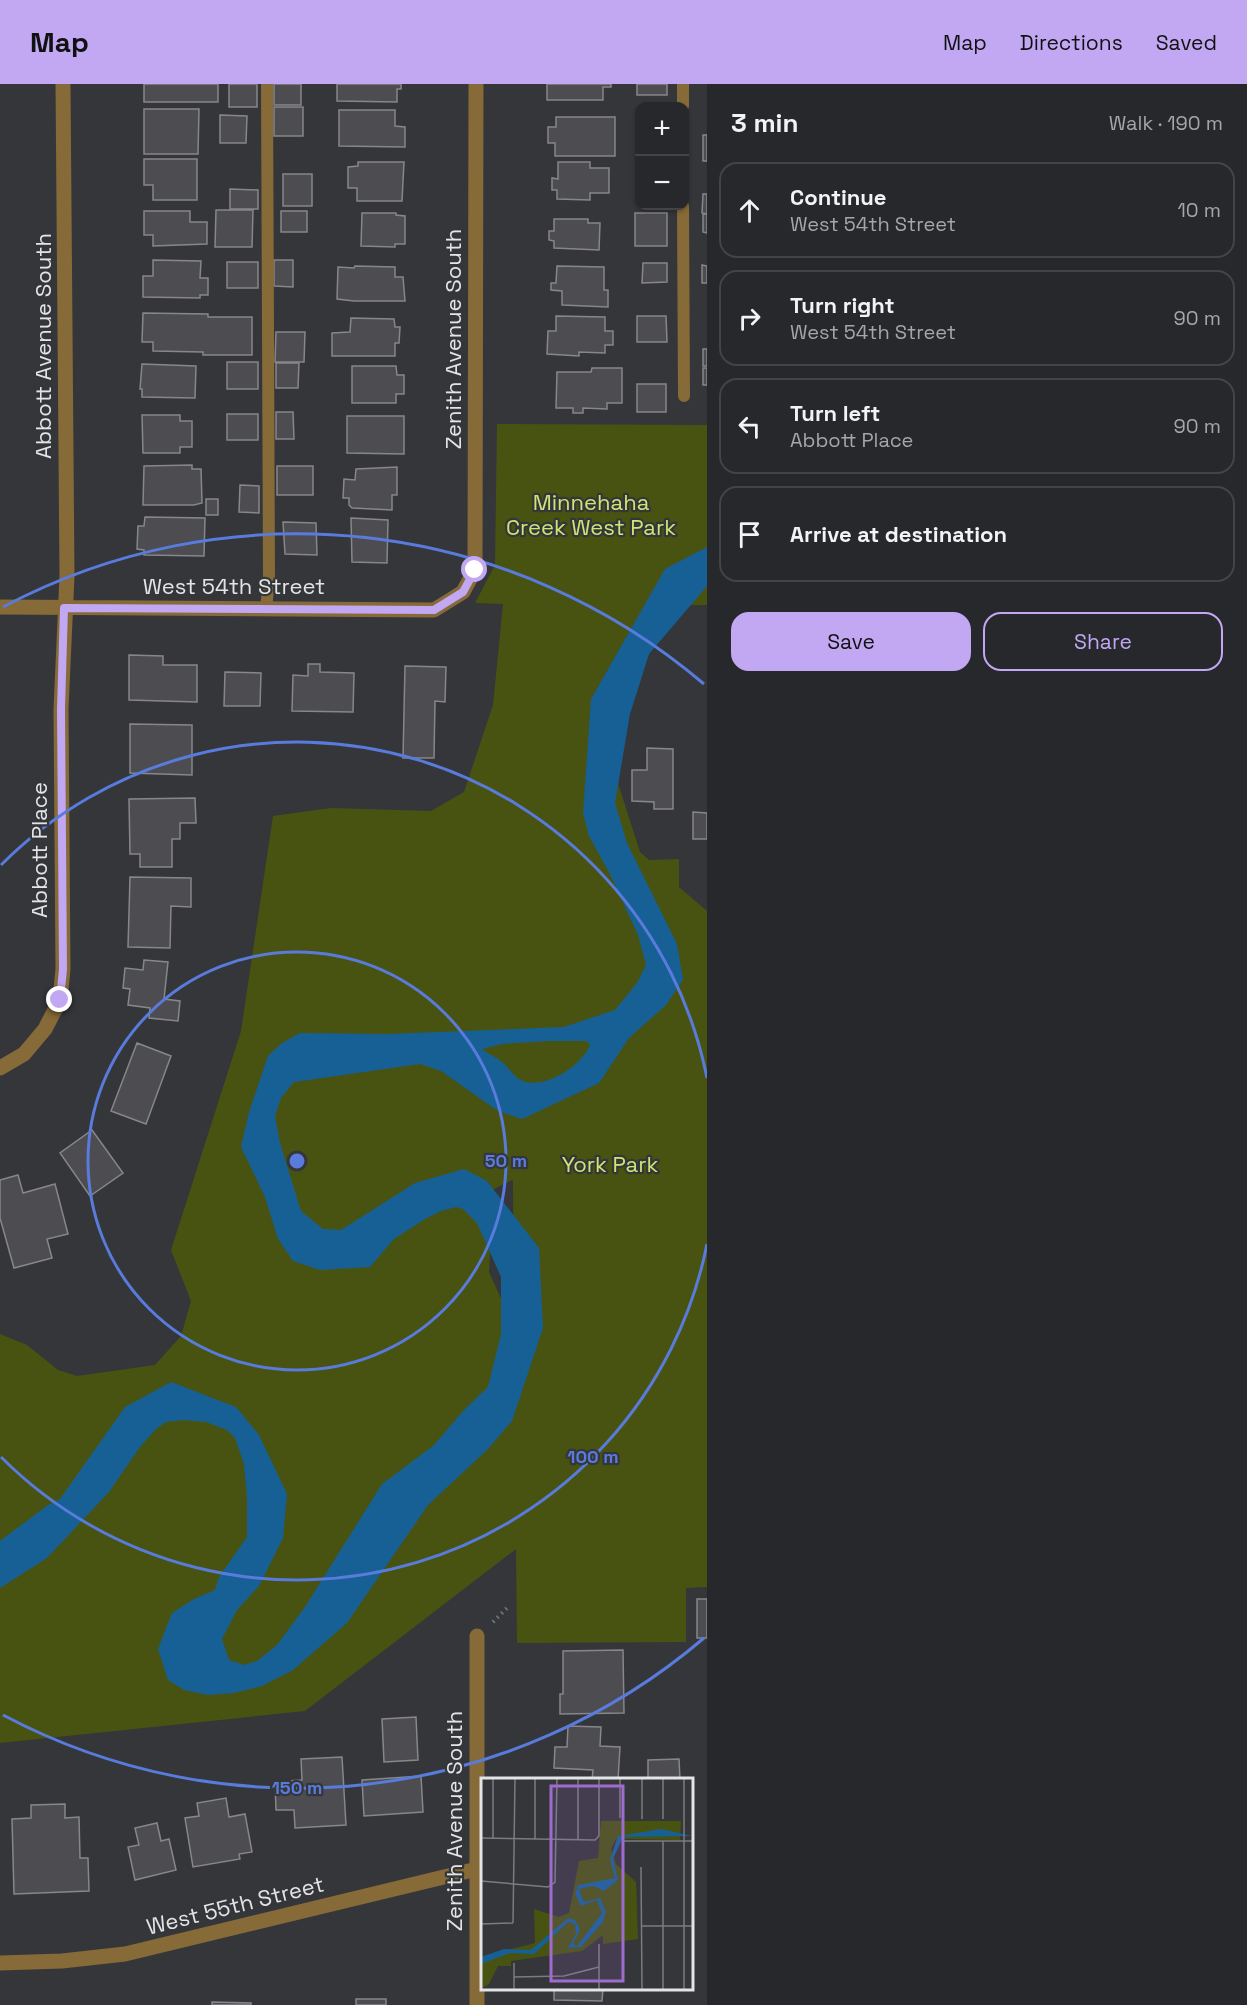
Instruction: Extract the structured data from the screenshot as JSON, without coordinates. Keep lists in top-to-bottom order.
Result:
{
  "streets": {
    "street": [
      "Zenith Avenue South",
      "Abbott Avenue South",
      "West 54th Street",
      "Abbott Place",
      "West 55th Street"
    ]
  },
  "crossings": [
    ["Zenith Avenue South", "West 54th Street"],
    ["Zenith Avenue South", "West 55th Street"],
    ["Abbott Avenue South", "West 54th Street"],
    ["Abbott Avenue South", "Abbott Place"],
    ["West 54th Street", "Abbott Place"]
  ],
  "parks": ["Minnehaha Creek West Park", "York Park"],
  "page": {
    "header": "Map",
    "nav": ["Map", "Directions", "Saved"],
    "heading": ["3 min", "Walk · 190 m"],
    "map_buttons": ["+", "−"],
    "list": [
      ["Continue", "West 54th Street", "10 m"],
      ["Turn right", "West 54th Street", "90 m"],
      ["Turn left", "Abbott Place", "90 m"],
      "Arrive at destination"
    ],
    "buttons": ["Save", "Share"]
  },
  "rings": ["50 m", "100 m", "150 m"]
}
